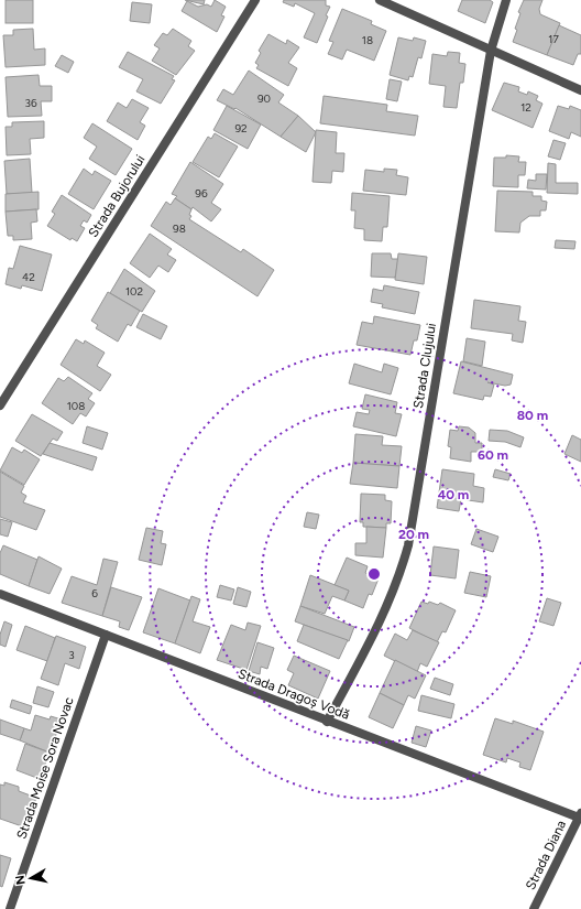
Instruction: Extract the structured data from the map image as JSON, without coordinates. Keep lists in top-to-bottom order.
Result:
{
  "streets": {
    "street": [
      "Strada Bujorului",
      "Strada Clujului",
      "Strada Dragoș Vodă",
      "Strada Moise Sora Novac",
      "Strada Diana"
    ]
  },
  "crossings": [
    ["Strada Clujului", "Strada Dragoș Vodă"],
    ["Strada Dragoș Vodă", "Strada Moise Sora Novac"],
    ["Strada Dragoș Vodă", "Strada Diana"]
  ],
  "house_numbers": [
    "17",
    "18",
    "90",
    "36",
    "12",
    "92",
    "96",
    "98",
    "42",
    "102",
    "108",
    "6",
    "3"
  ],
  "north": "left",
  "rings": [
    "80 m",
    "60 m",
    "40 m",
    "20 m"
  ]
}
